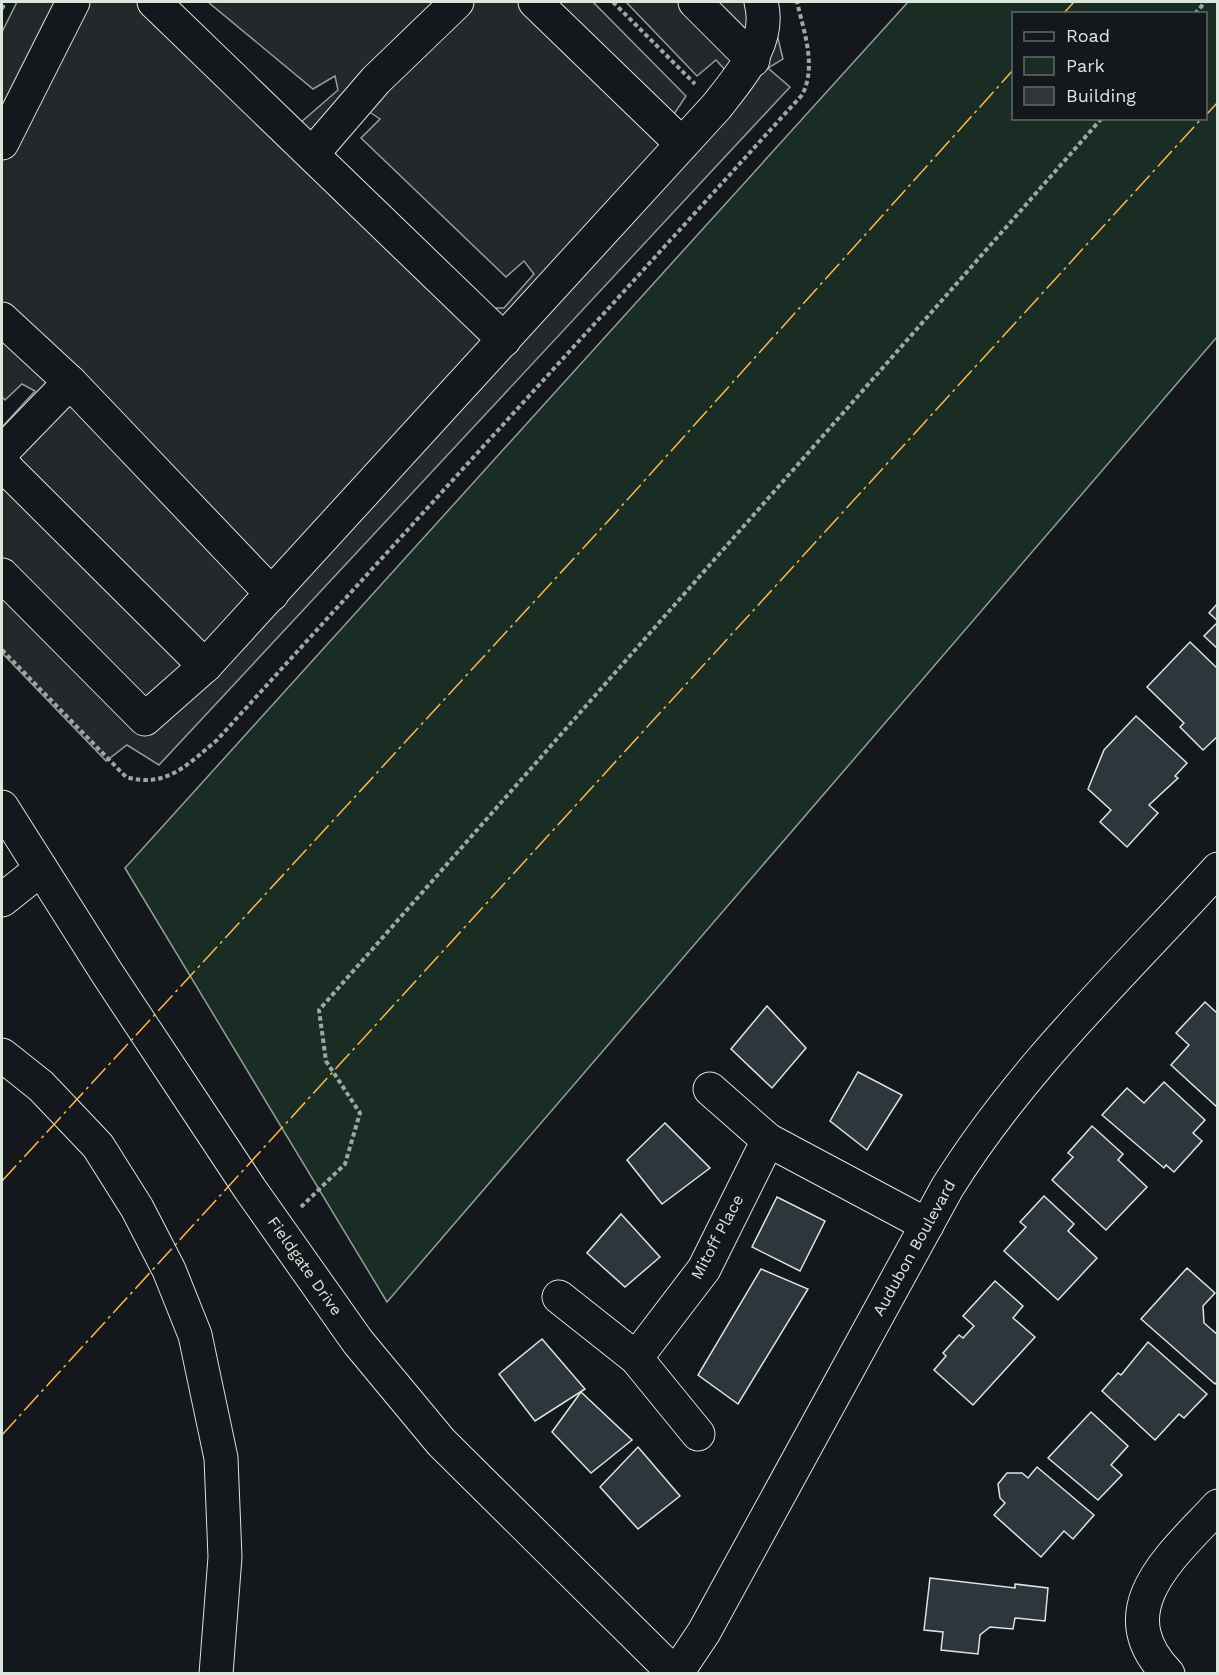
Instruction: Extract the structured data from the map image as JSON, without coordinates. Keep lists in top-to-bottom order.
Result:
{
  "streets": {
    "street": ["Mitoff Place", "Audubon Boulevard", "Fieldgate Drive"]
  },
  "crossings": [
    ["Audubon Boulevard", "Fieldgate Drive"]
  ],
  "legend": ["Road", "Park", "Building"]
}
